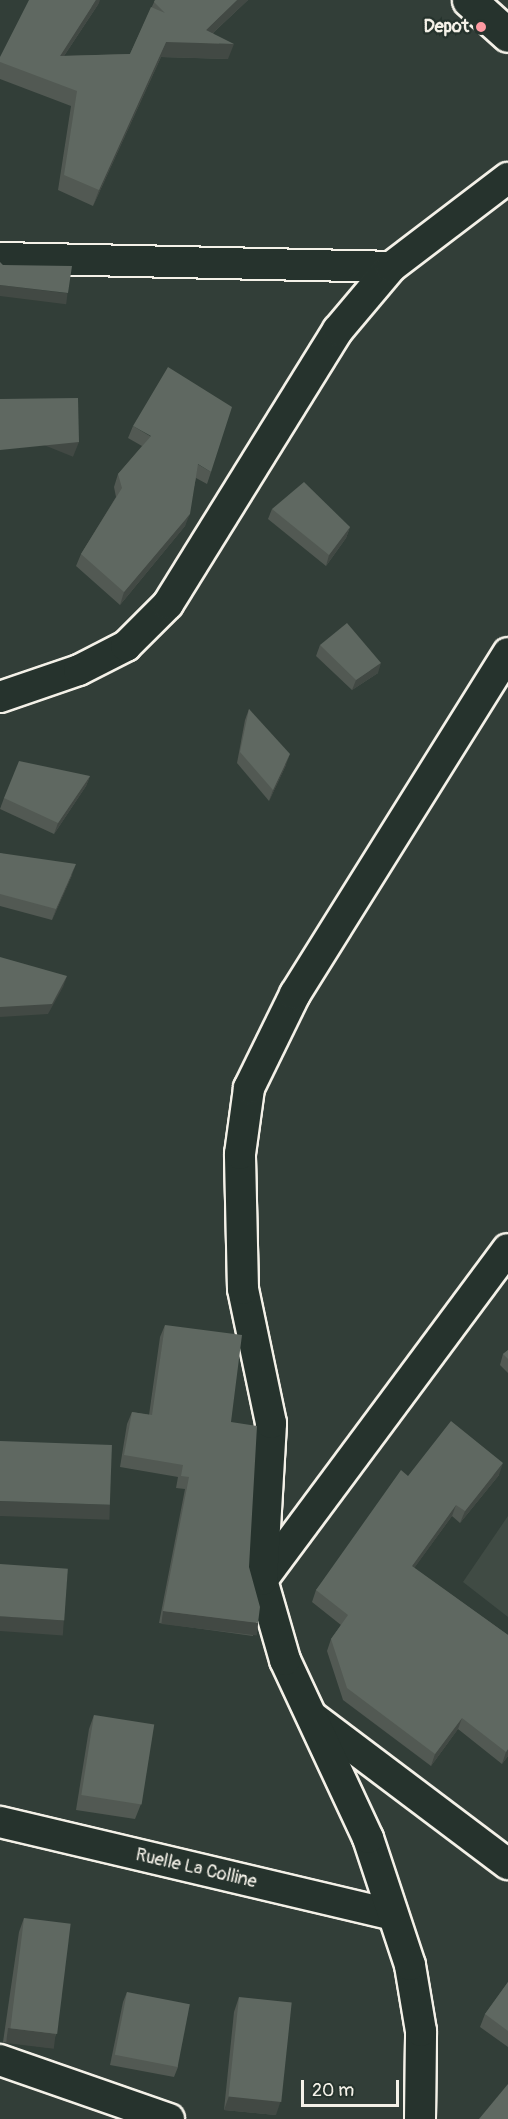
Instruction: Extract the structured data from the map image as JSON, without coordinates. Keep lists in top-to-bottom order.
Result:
{
  "streets": {
    "street": ["Ruelle La Colline"]
  },
  "places": ["Depot"],
  "scale_bar": "20 m"
}
